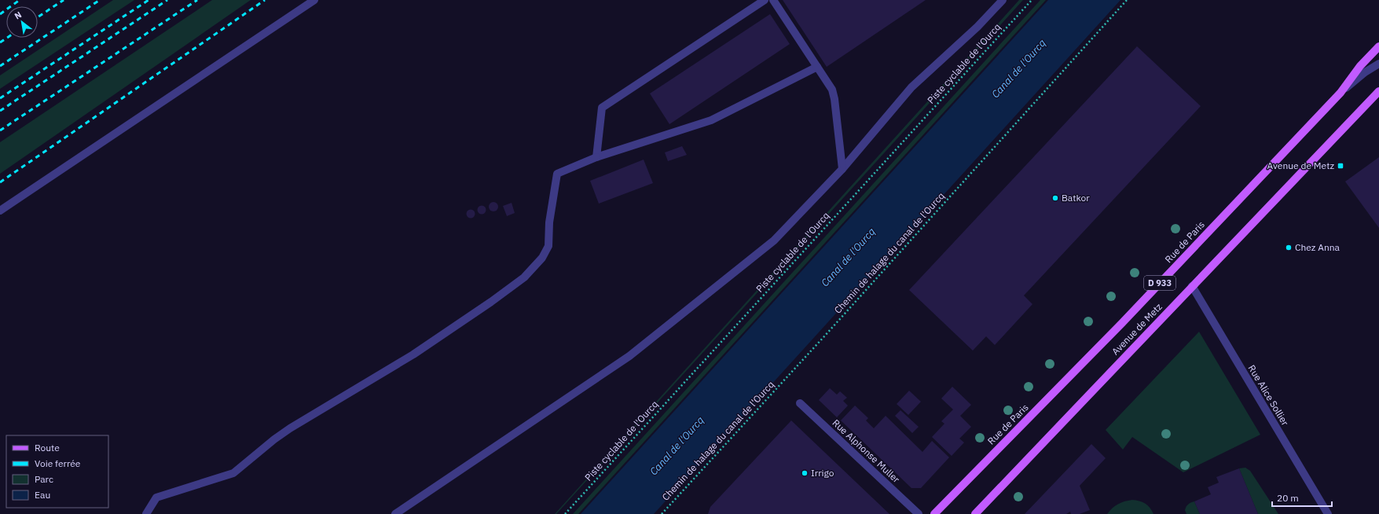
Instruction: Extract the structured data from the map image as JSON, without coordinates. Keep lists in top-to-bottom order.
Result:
{
  "streets": {
    "main road": ["Rue de Paris", "D 933", "Avenue de Metz"],
    "street": ["Rue Alice Sollier", "Rue Alphonse Muller"],
    "path": ["Piste cyclable de l'Ourcq", "Chemin de halage du canal de l'Ourcq"]
  },
  "crossings": [
    ["Avenue de Metz", "Rue Alice Sollier"]
  ],
  "water": ["Canal de l'Ourcq"],
  "places": {
    "transit": ["Avenue de Metz"],
    "other": ["Batkor", "Chez Anna", "Irrigo"]
  },
  "legend": [
    "Route",
    "Voie ferrée",
    "Parc",
    "Eau"
  ],
  "scale_bar": "20 m",
  "north": "top left"
}
